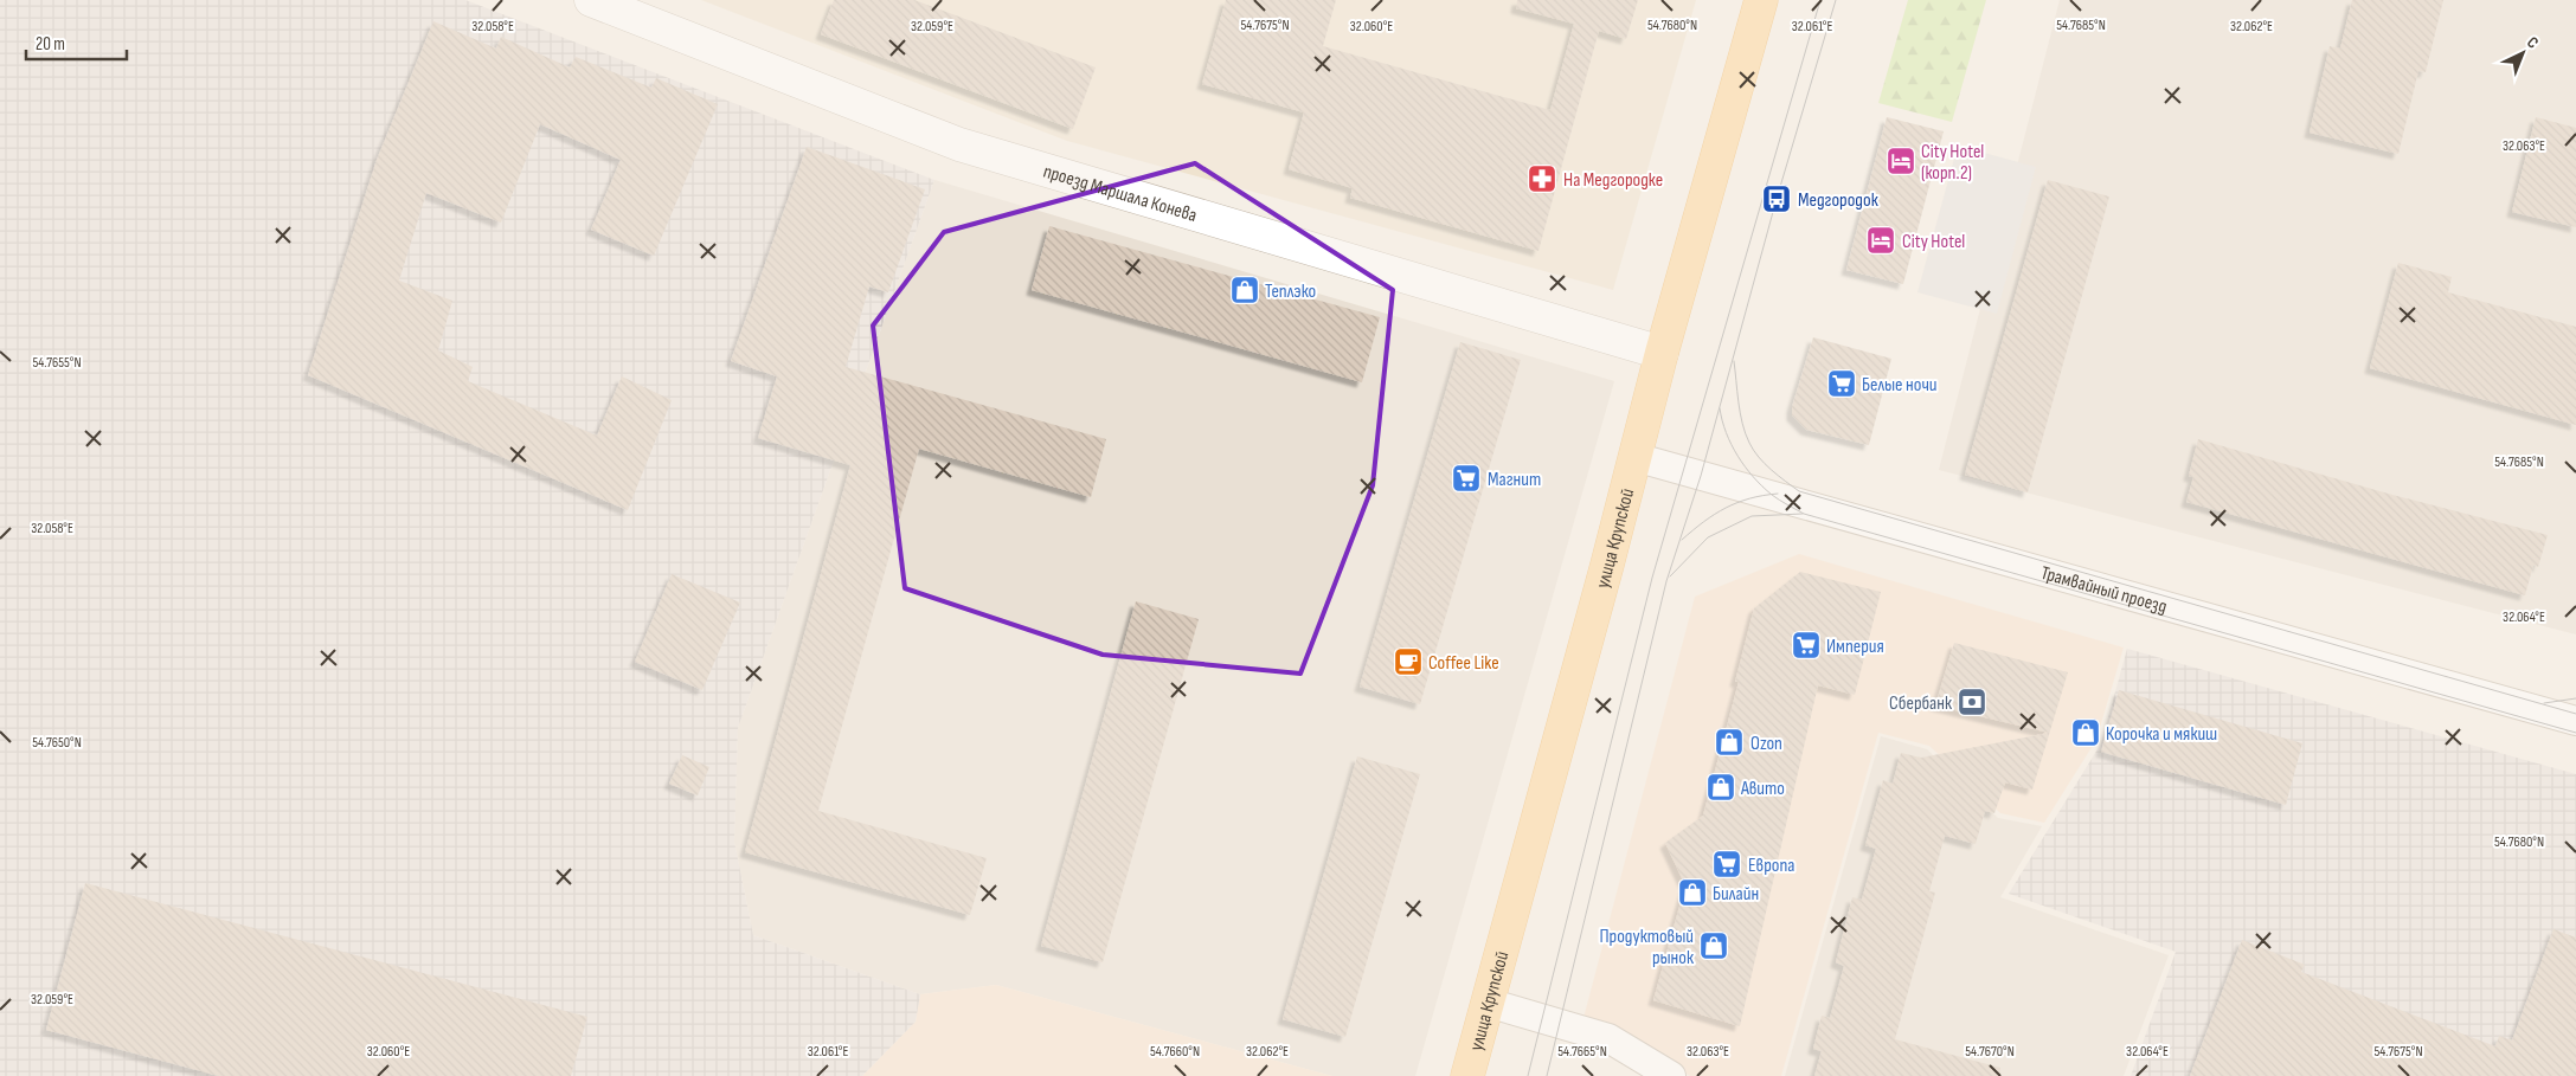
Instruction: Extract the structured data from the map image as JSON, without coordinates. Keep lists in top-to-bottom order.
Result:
{
  "streets": {
    "main road": ["улица Крупской"],
    "street": ["проезд Маршала Конева", "Трамвайный проезд"]
  },
  "crossings": [
    ["проезд Маршала Конева", "улица Крупской"],
    ["улица Крупской", "Трамвайный проезд"]
  ],
  "places": {
    "hotel": ["City Hotel (корп.2)", "City Hotel"],
    "pharmacy": ["На Медгородке"],
    "bus stop": ["Медгородок"],
    "shop": [
      "Теплэко",
      "Корочка и мякиш",
      "Ozon",
      "Авито",
      "Билайн",
      "Продуктовый рынок"
    ],
    "supermarket": [
      "Белые ночи",
      "Магнит",
      "Империя",
      "Европа"
    ],
    "cafe": ["Coffee Like"],
    "bank": ["Сбербанк"]
  },
  "scale_bar": "20 m",
  "north": "top right",
  "coordinates": [
    "54.7685°N",
    "54.7675°N",
    "54.7680°N",
    "32.058°E",
    "32.059°E",
    "32.060°E",
    "32.061°E",
    "32.062°E",
    "32.063°E",
    "54.7655°N",
    "32.064°E",
    "54.7650°N",
    "54.7660°N",
    "54.7665°N",
    "54.7670°N"
  ]
}
